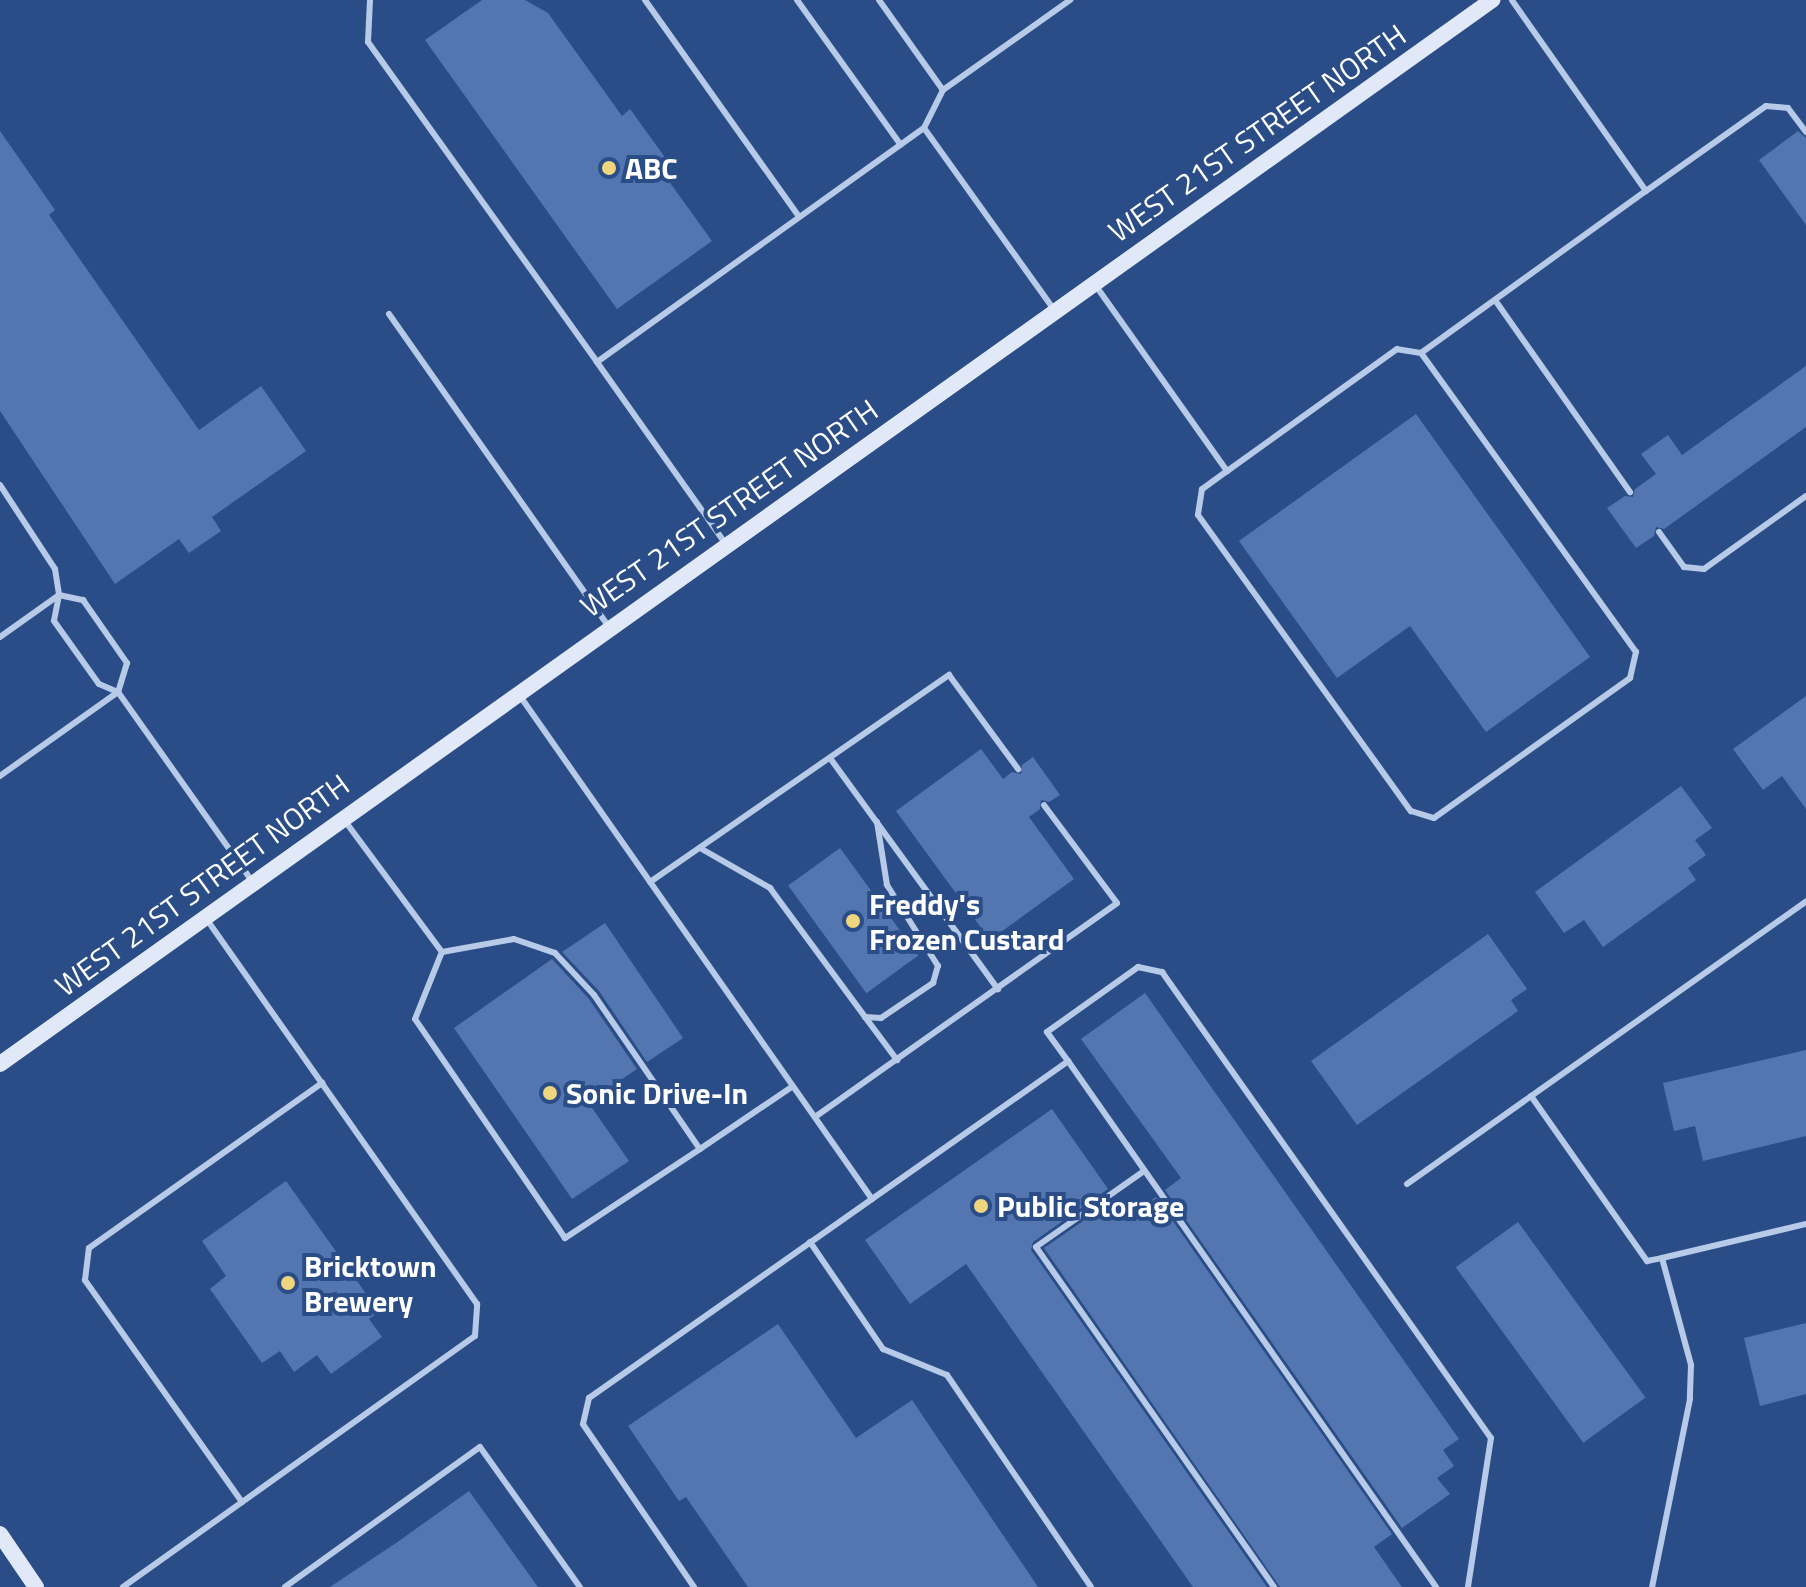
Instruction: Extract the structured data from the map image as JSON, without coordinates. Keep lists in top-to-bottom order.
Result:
{
  "streets": {
    "main road": ["WEST 21ST STREET NORTH"]
  },
  "places": [
    "ABC",
    "Freddy's Frozen Custard",
    "Sonic Drive-In",
    "Public Storage",
    "Bricktown Brewery"
  ]
}
